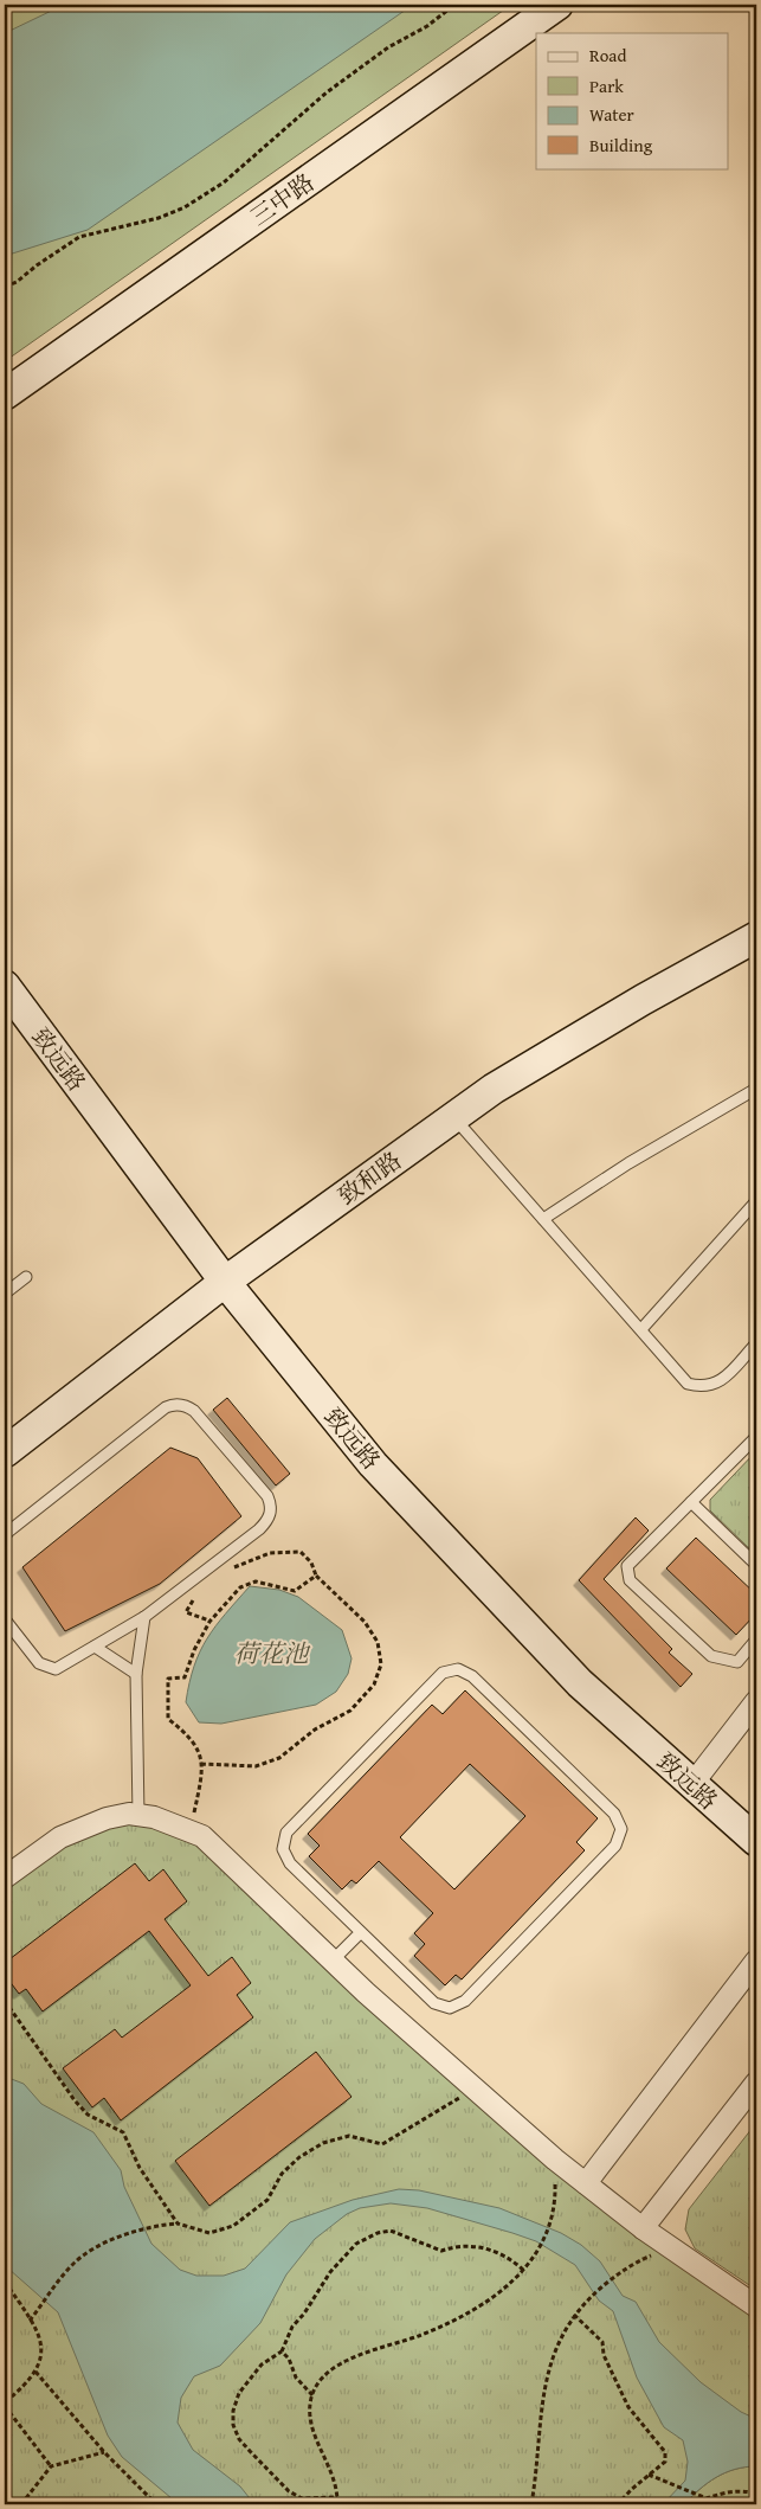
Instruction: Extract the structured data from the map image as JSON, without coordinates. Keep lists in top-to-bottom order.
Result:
{
  "streets": {
    "main road": ["三中路", "致远路", "致和路"]
  },
  "crossings": [
    ["致远路", "致和路"]
  ],
  "water": ["荷花池"],
  "legend": [
    "Road",
    "Park",
    "Water",
    "Building"
  ]
}
